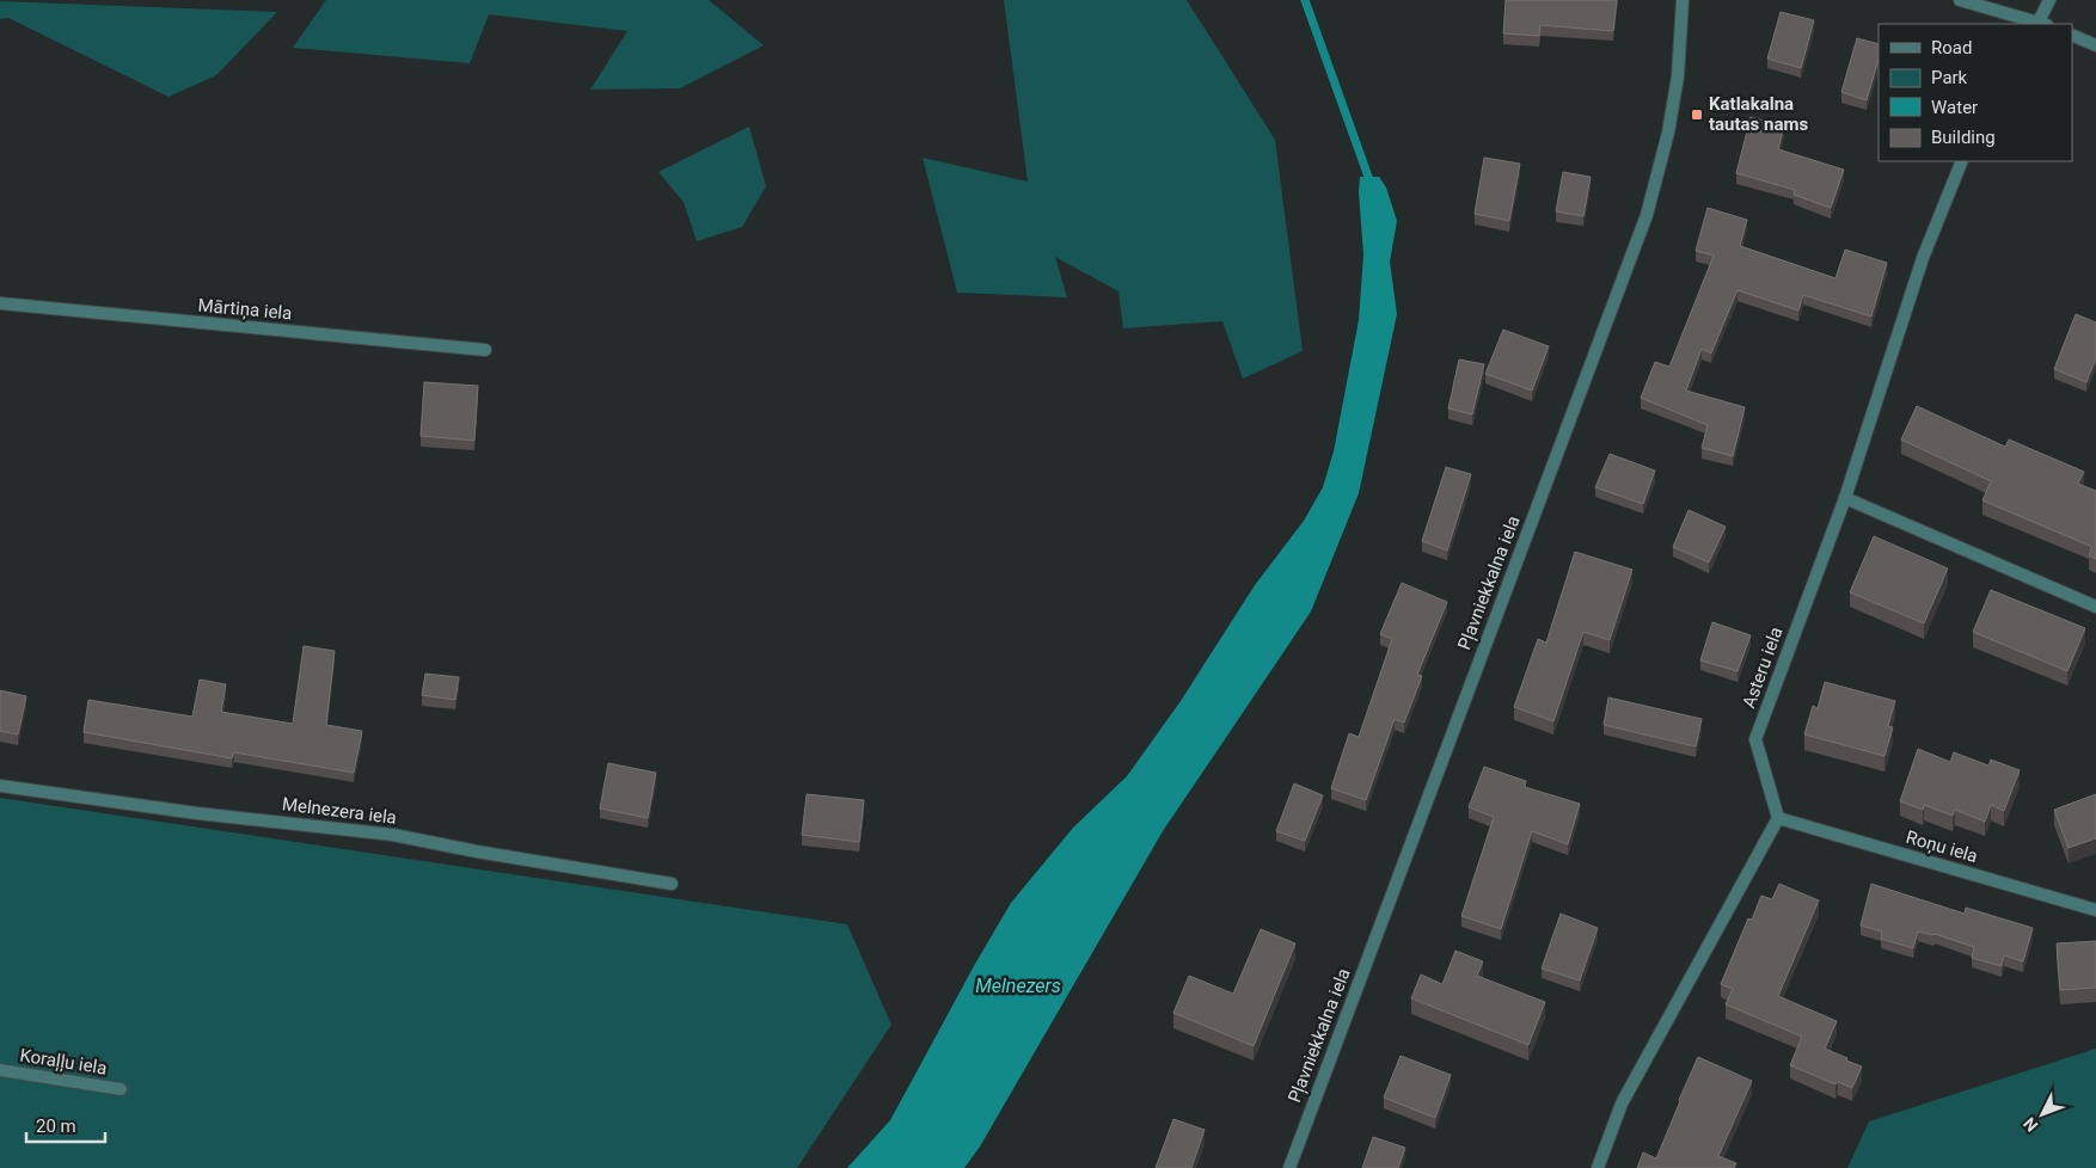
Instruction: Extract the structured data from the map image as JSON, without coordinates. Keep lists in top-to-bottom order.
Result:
{
  "streets": {
    "street": [
      "Mārtiņa iela",
      "Pļavniekkalna iela",
      "Asteru iela",
      "Melnezera iela",
      "Roņu iela",
      "Koraļļu iela"
    ]
  },
  "crossings": [
    ["Asteru iela", "Roņu iela"]
  ],
  "water": ["Melnezers"],
  "places": {
    "transit": ["Katlakalna tautas nams"]
  },
  "legend": [
    "Road",
    "Park",
    "Water",
    "Building"
  ],
  "scale_bar": "20 m",
  "north": "bottom left"
}
